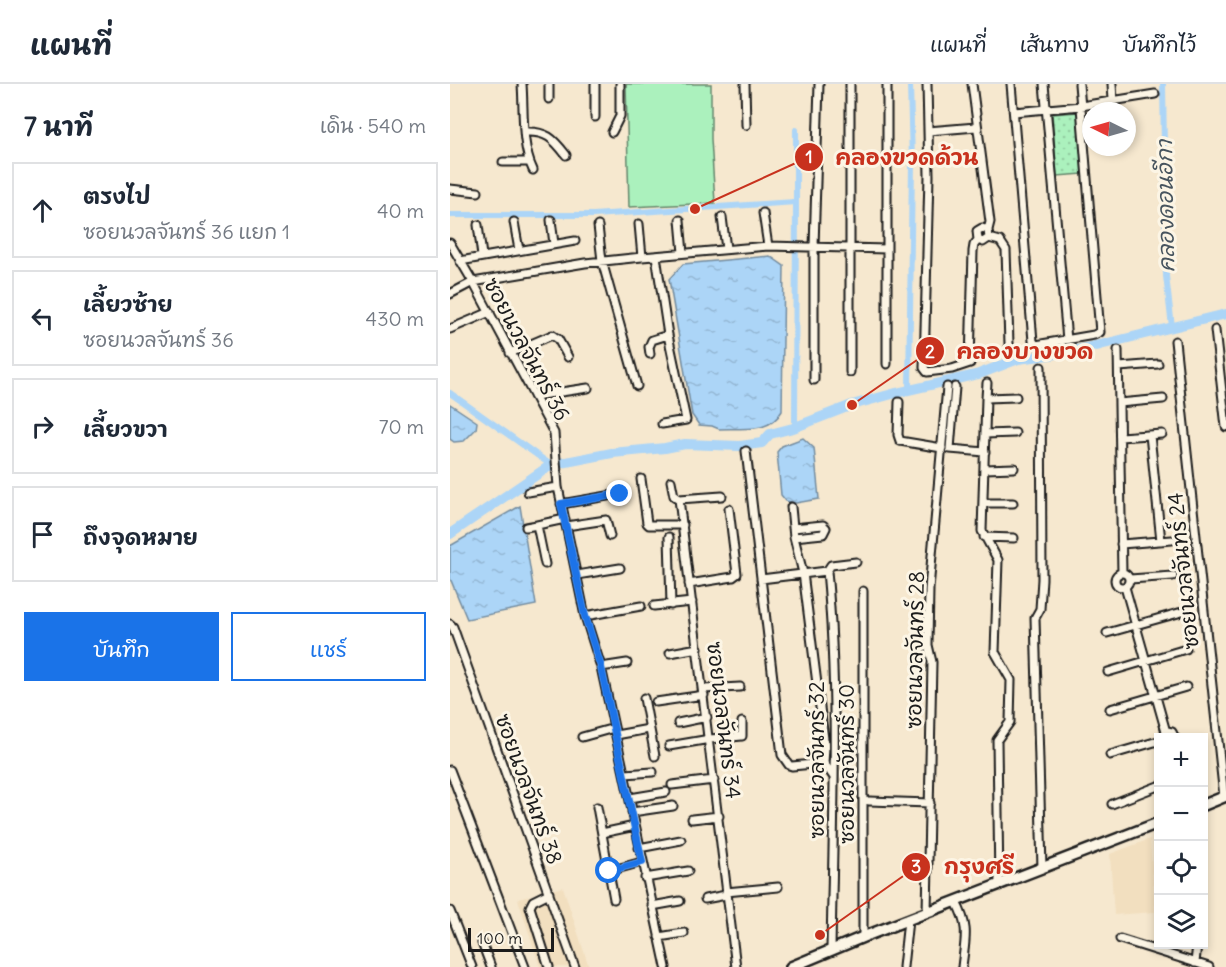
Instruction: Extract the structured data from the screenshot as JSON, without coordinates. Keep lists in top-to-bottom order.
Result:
{
  "streets": {
    "street": [
      "ซอยนวลจันทร์ 36",
      "ซอยนวลจันทร์ 24",
      "ซอยนวลจันทร์ 28",
      "ซอยนวลจันทร์ 34",
      "ซอยนวลจันทร์ 32",
      "ซอยนวลจันทร์ 30",
      "ซอยนวลจันทร์ 38"
    ]
  },
  "water": ["คลองดอนอีกา"],
  "places": ["คลองขวดด้วน", "คลองบางขวด", "กรุงศรี"],
  "scale_bar": "100 m",
  "north": "left",
  "page": {
    "header": "แผนที่",
    "nav": ["แผนที่", "เส้นทาง", "บันทึกไว้"],
    "heading": ["7 นาที", "เดิน · 540 m"],
    "list": [
      ["ตรงไป", "ซอยนวลจันทร์ 36 แยก 1", "40 m"],
      ["เลี้ยวซ้าย", "ซอยนวลจันทร์ 36", "430 m"],
      ["เลี้ยวขวา", "70 m"],
      "ถึงจุดหมาย"
    ],
    "buttons": ["บันทึก", "แชร์"],
    "map_buttons": ["+", "−"],
    "scale": "100 m"
  }
}
